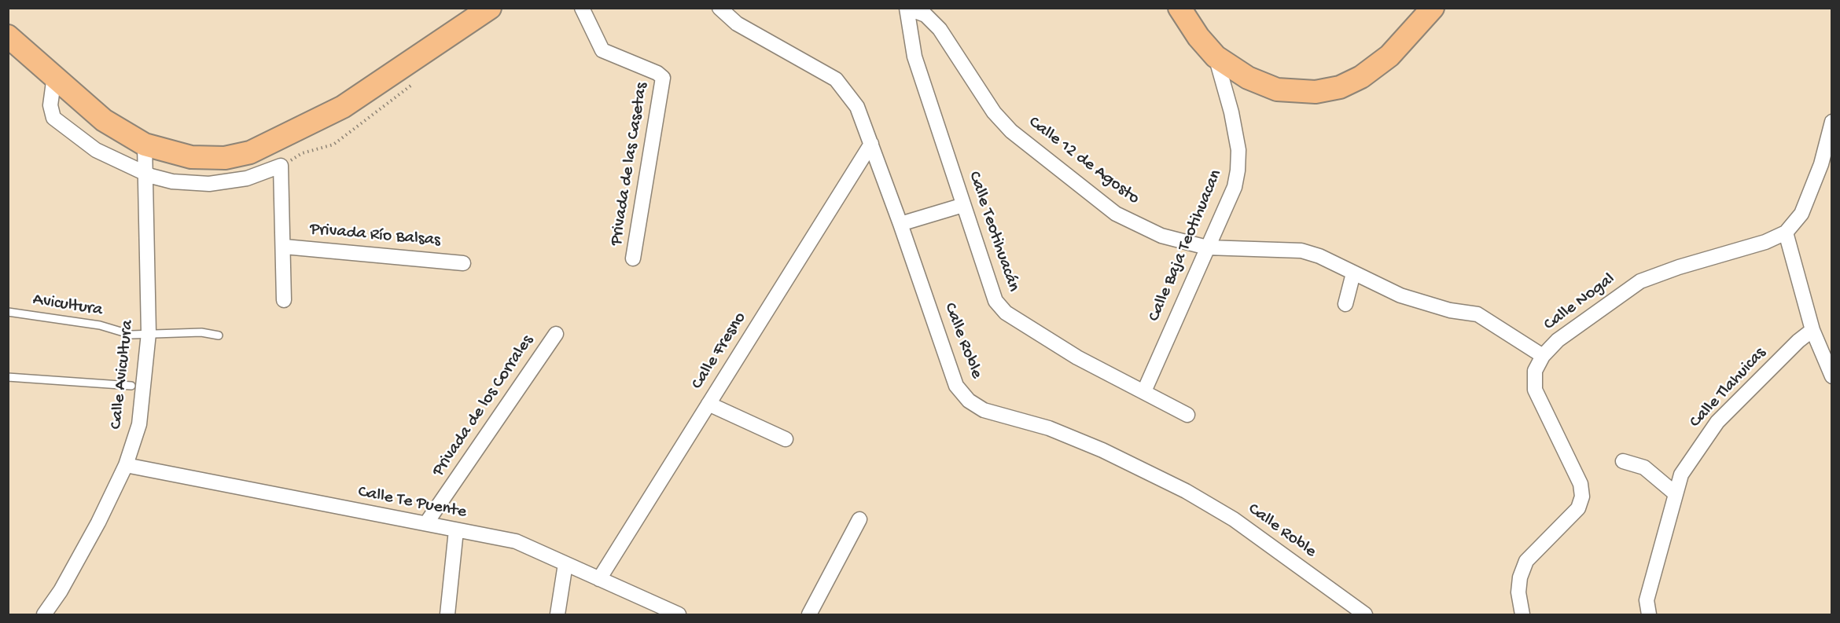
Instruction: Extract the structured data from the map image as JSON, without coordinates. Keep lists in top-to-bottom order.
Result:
{
  "streets": {
    "street": [
      "Calle 12 de Agosto",
      "Privada de las Casetas",
      "Calle Teotihuacán",
      "Privada Río Balsas",
      "Calle Baja Teotihuacan",
      "Calle Nogal",
      "Calle Roble",
      "Calle Fresno",
      "Calle Avicultura",
      "Calle Tlahuicas",
      "Privada de los Corrales",
      "Calle Te Puente"
    ],
    "lane": ["Avicultura"]
  },
  "crossings": [
    ["Calle 12 de Agosto", "Calle Teotihuacán"],
    ["Calle 12 de Agosto", "Calle Baja Teotihuacan"],
    ["Calle 12 de Agosto", "Calle Nogal"],
    ["Calle Teotihuacán", "Calle Baja Teotihuacan"],
    ["Avicultura", "Calle Avicultura"],
    ["Calle Roble", "Calle Fresno"],
    ["Calle Fresno", "Calle Te Puente"],
    ["Calle Avicultura", "Calle Te Puente"],
    ["Privada de los Corrales", "Calle Te Puente"]
  ]
}
